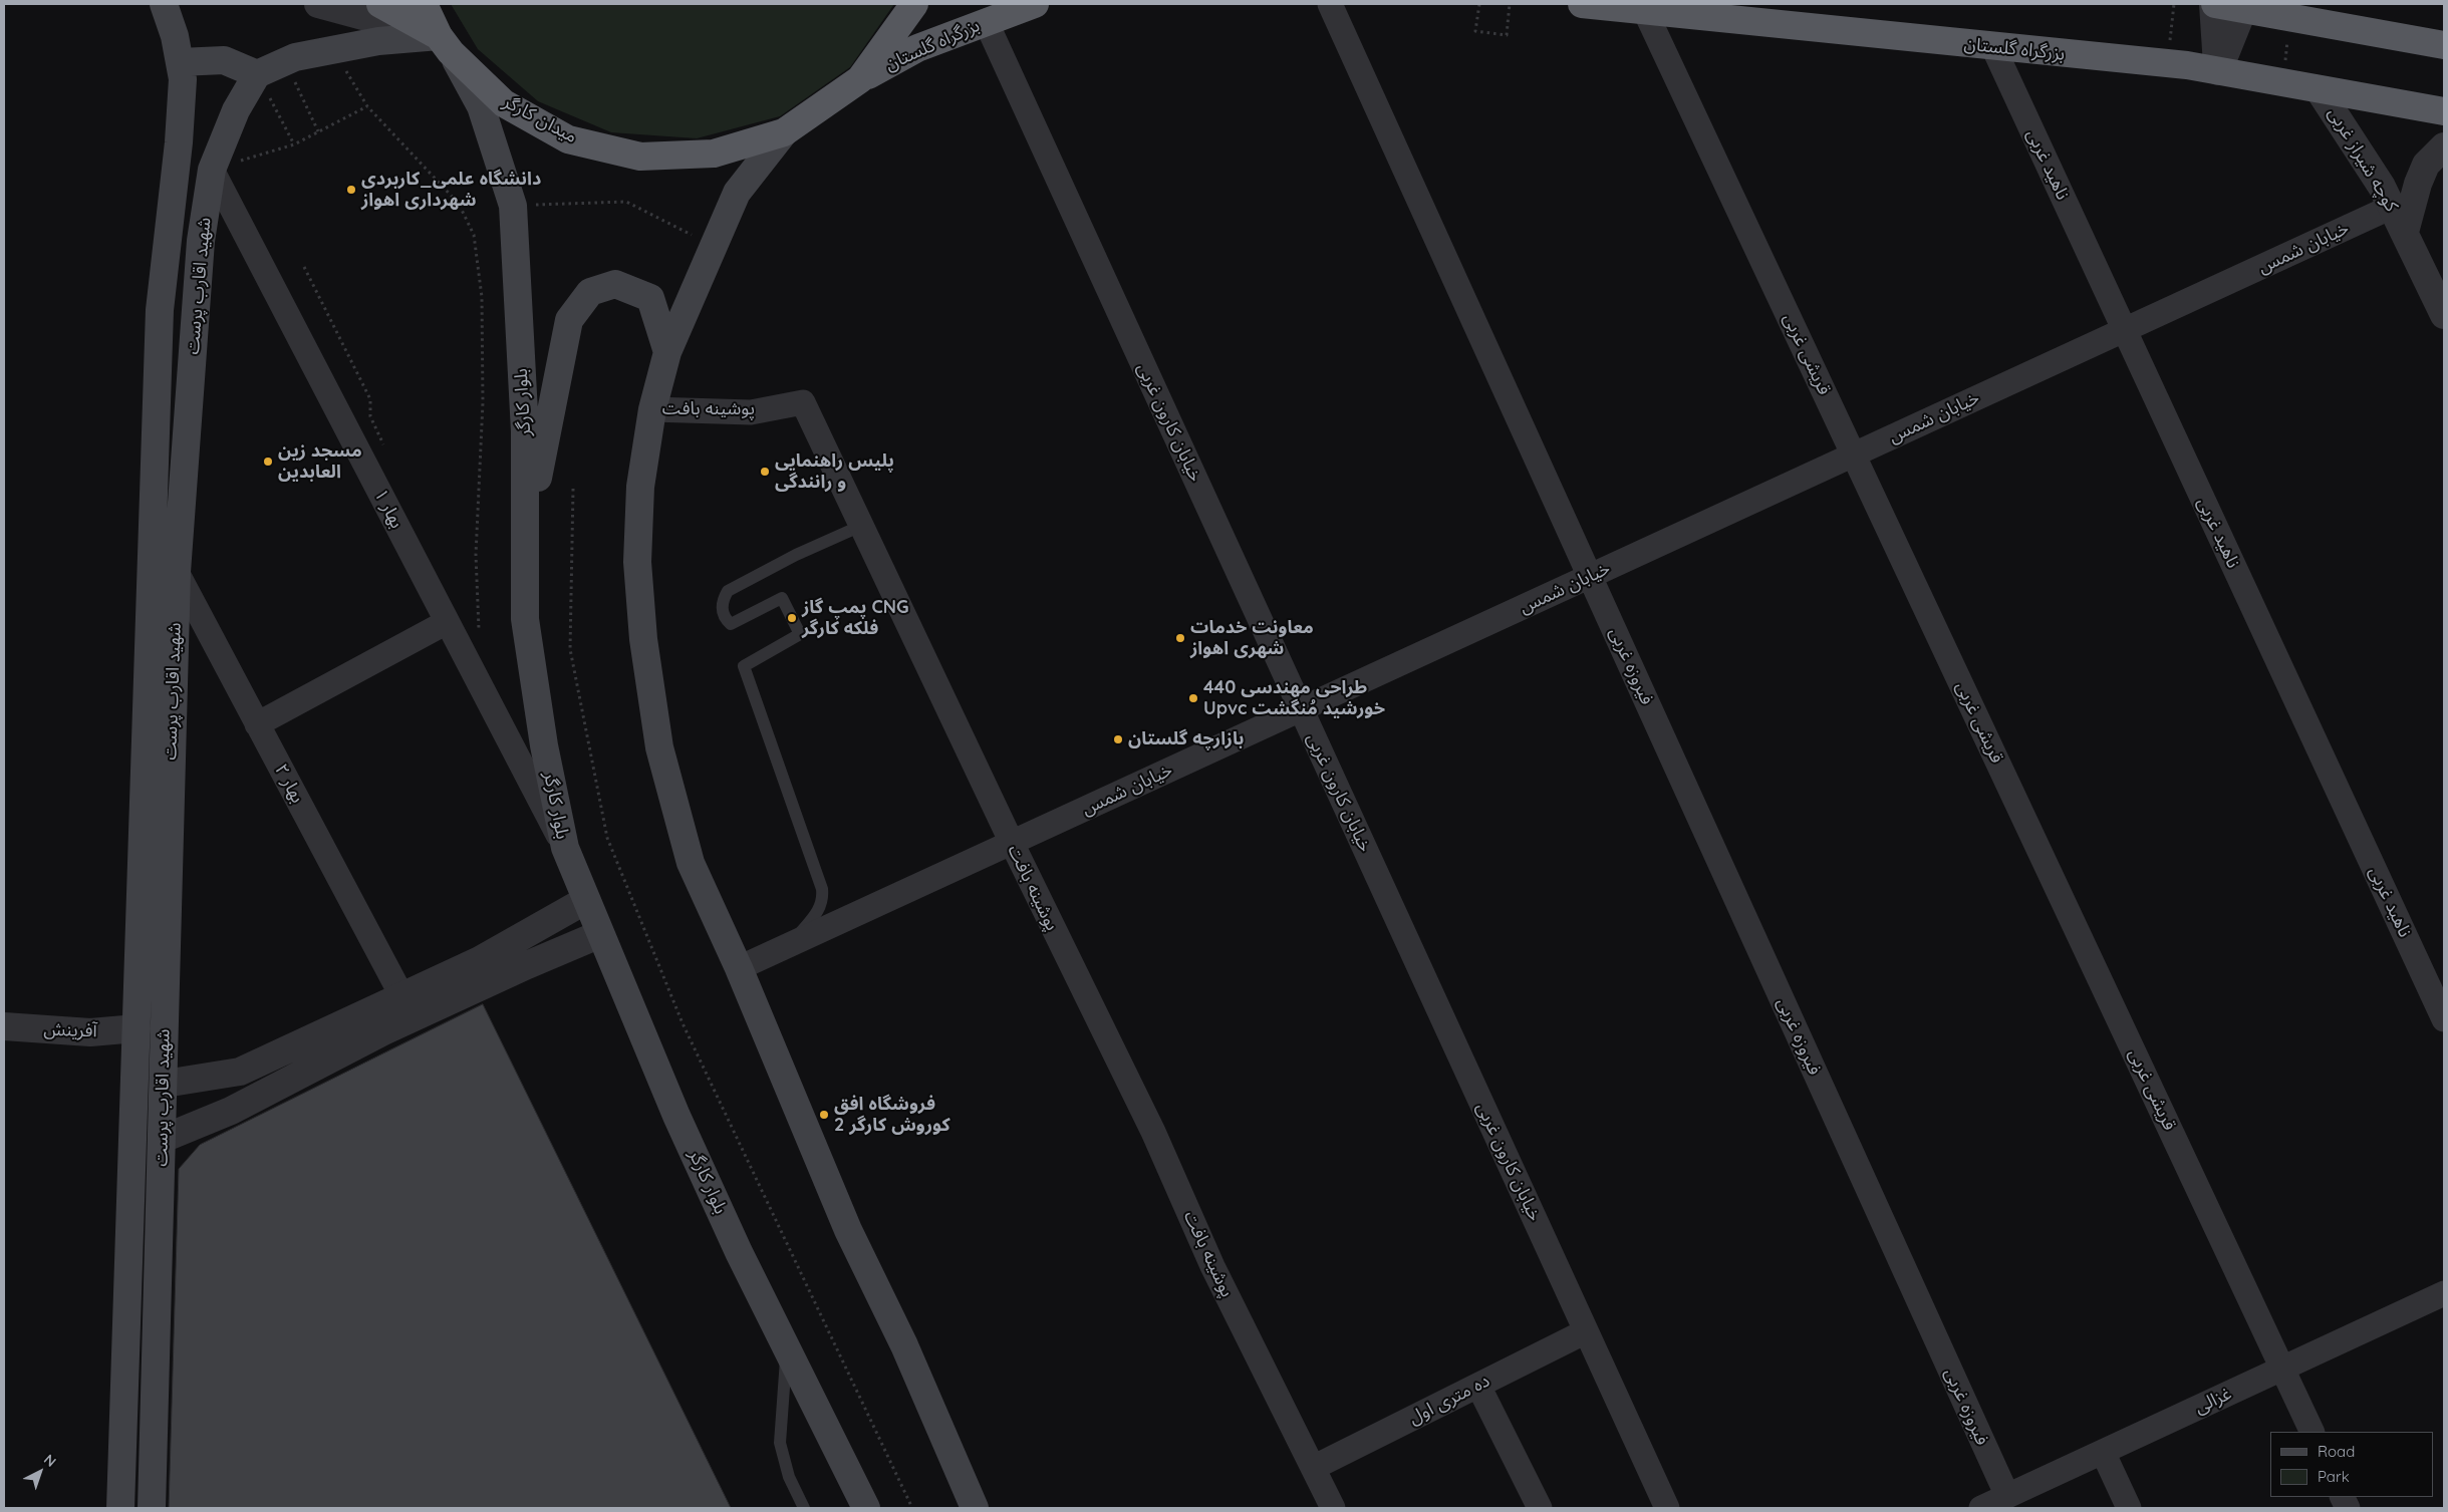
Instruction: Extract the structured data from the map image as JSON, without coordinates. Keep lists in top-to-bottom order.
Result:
{
  "streets": {
    "highway": ["بزرگراه گلستان", "میدان کارگر"],
    "main road": ["شهید اقارب پرست", "بلوار کارگر"],
    "street": [
      "کوچه شیراز غربی",
      "ناهید غربی",
      "خیابان شمس",
      "قریشی غربی",
      "پوشینه بافت",
      "خیابان کارون غربی",
      "بهار ۱",
      "فیروزه غربی",
      "بهار ۲",
      "آفرینش",
      "ده متری اول",
      "غزالی"
    ]
  },
  "crossings": [
    ["بزرگراه گلستان", "میدان کارگر"],
    ["بزرگراه گلستان", "کوچه شیراز غربی"],
    ["بزرگراه گلستان", "ناهید غربی"],
    ["بزرگراه گلستان", "قریشی غربی"],
    ["بزرگراه گلستان", "خیابان کارون غربی"],
    ["میدان کارگر", "بلوار کارگر"],
    ["کوچه شیراز غربی", "خیابان شمس"],
    ["ناهید غربی", "خیابان شمس"],
    ["خیابان شمس", "قریشی غربی"],
    ["خیابان شمس", "پوشینه بافت"],
    ["خیابان شمس", "خیابان کارون غربی"],
    ["خیابان شمس", "فیروزه غربی"],
    ["شهید اقارب پرست", "بهار ۱"],
    ["شهید اقارب پرست", "بهار ۲"],
    ["شهید اقارب پرست", "آفرینش"],
    ["قریشی غربی", "غزالی"],
    ["بلوار کارگر", "بهار ۱"],
    ["پوشینه بافت", "ده متری اول"],
    ["خیابان کارون غربی", "ده متری اول"],
    ["فیروزه غربی", "غزالی"]
  ],
  "places": [
    "دانشگاه علمی_کاربردی شهرداری اهواز",
    "مسجد زین العابدین",
    "پلیس راهنمایی و رانندگی",
    "پمپ گاز CNG فلکه کارگر",
    "معاونت خدمات شهری اهواز",
    "طراحی مهندسی 440 Upvc خورشید مُنگشت",
    "بازارچه گلستان",
    "فروشگاه افق کوروش کارگر 2"
  ],
  "legend": ["Road", "Park"],
  "north": "top right"
}
